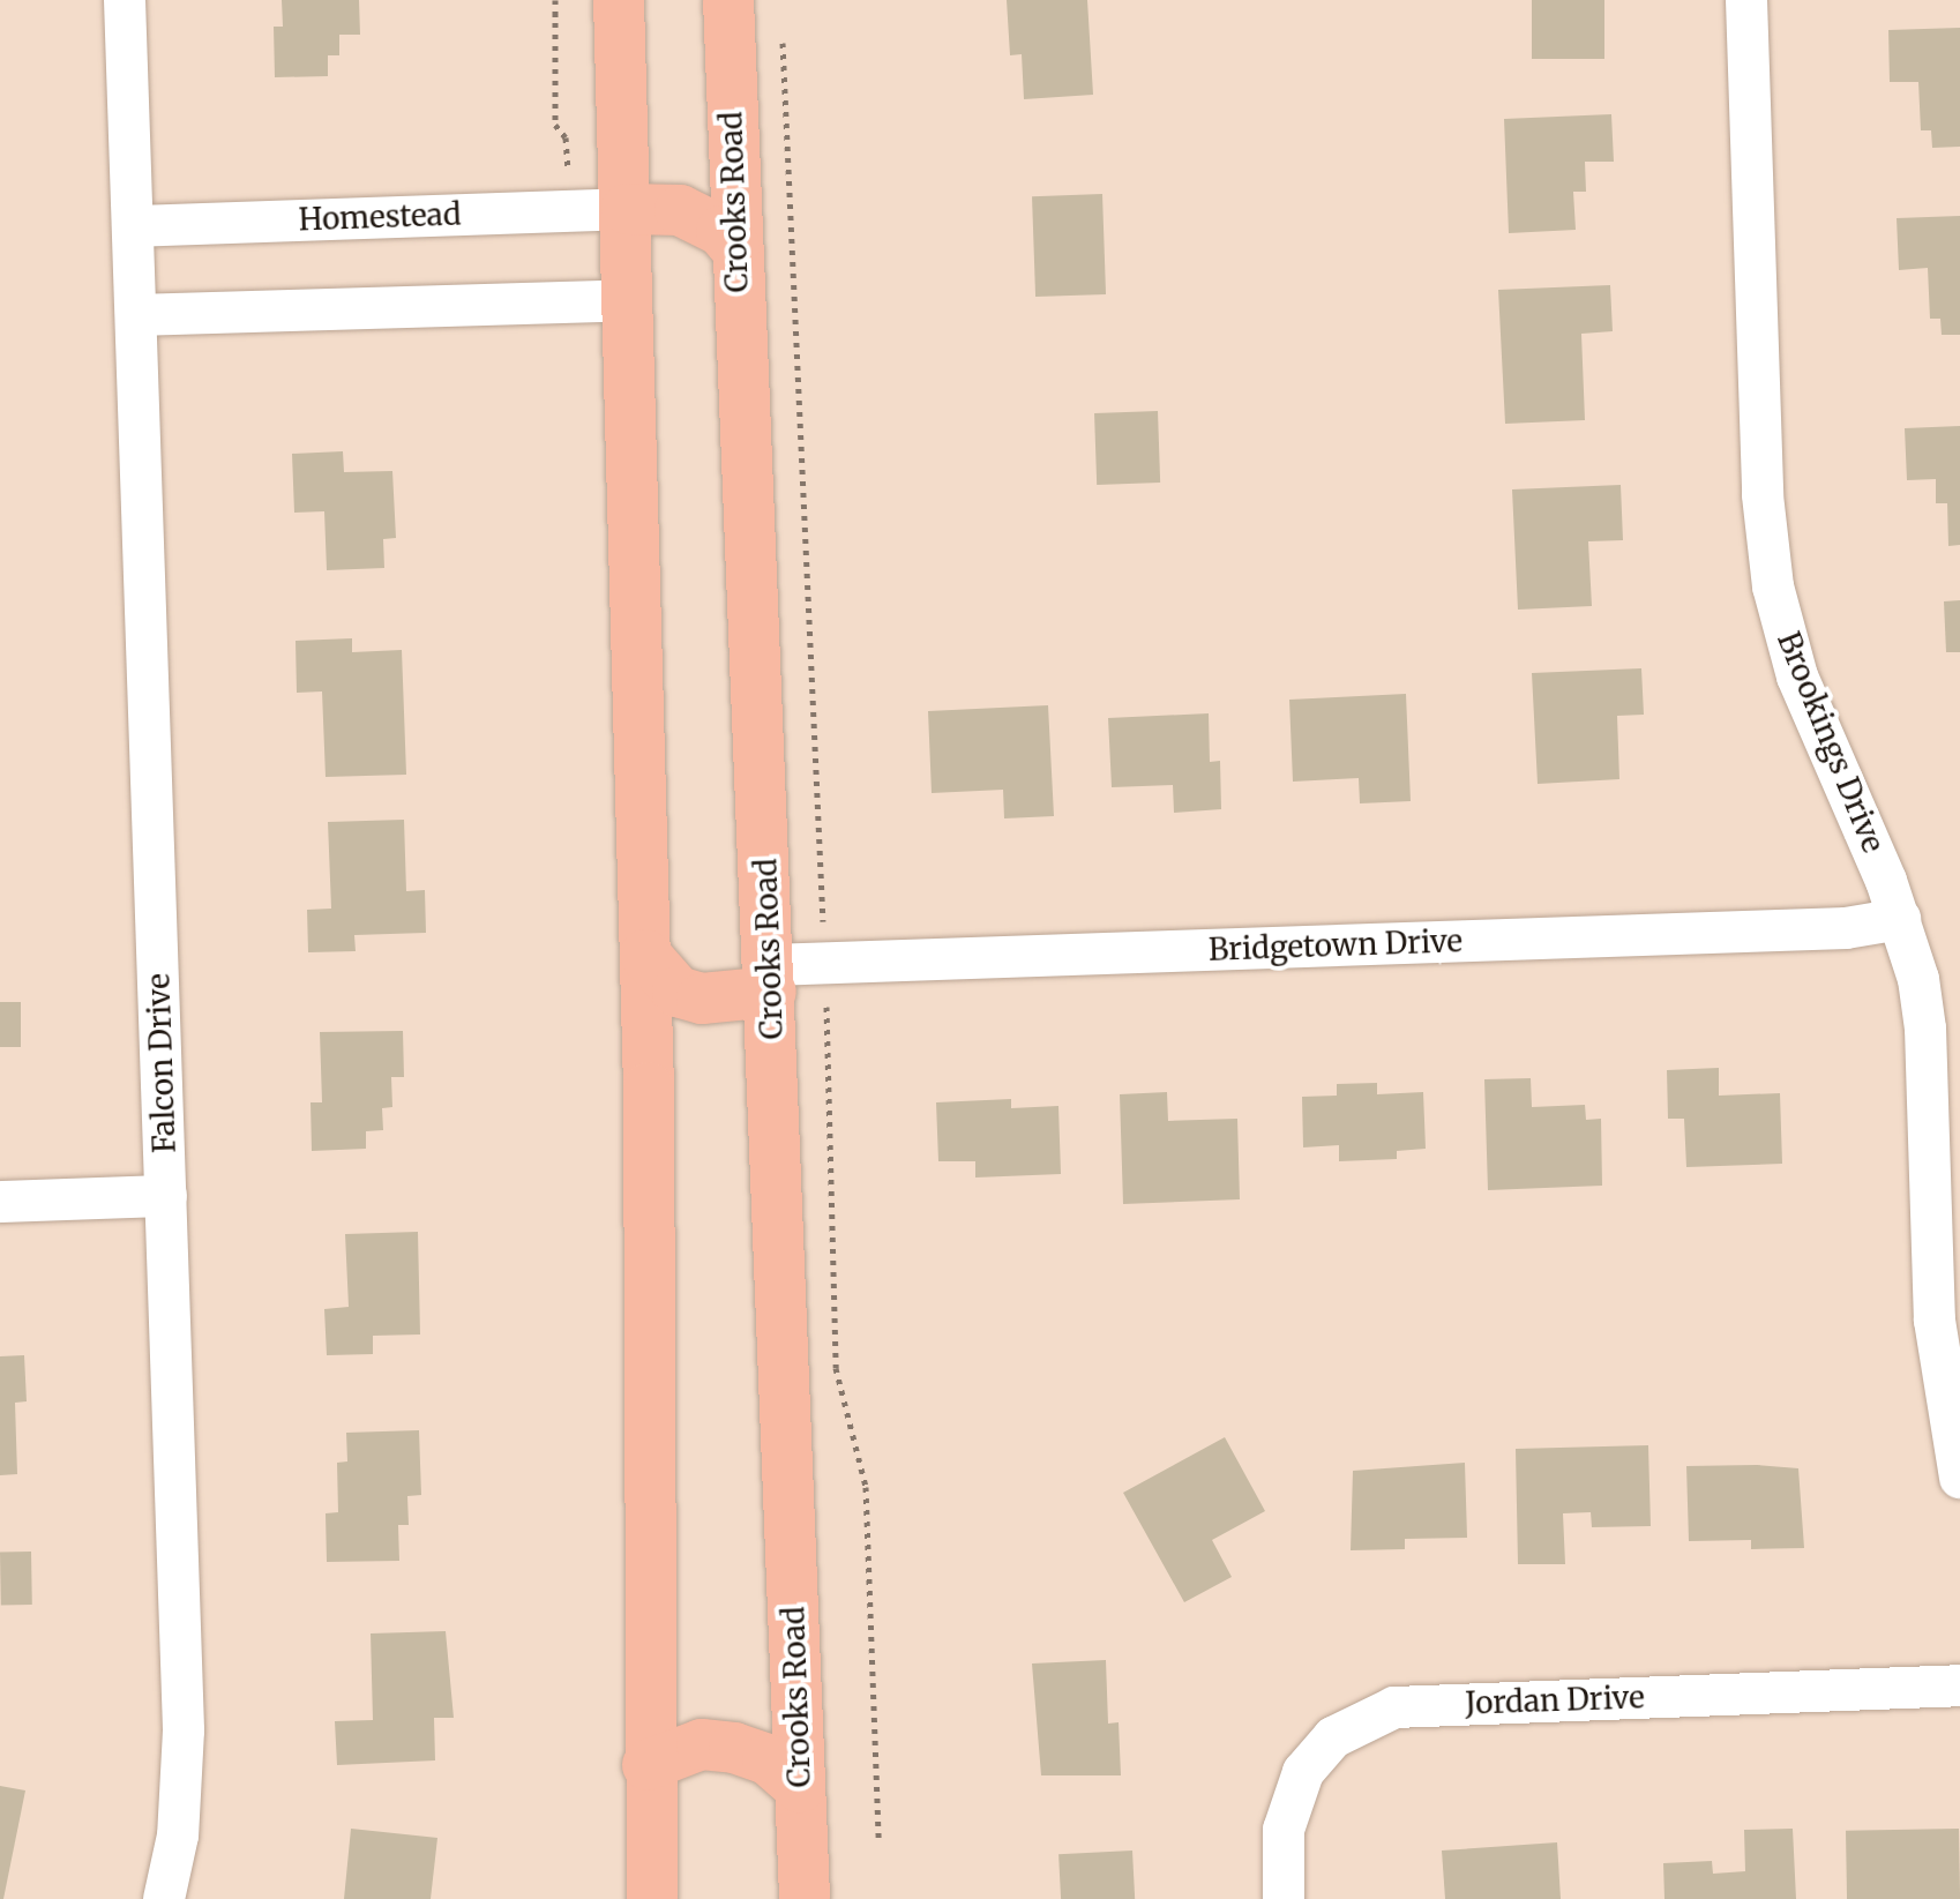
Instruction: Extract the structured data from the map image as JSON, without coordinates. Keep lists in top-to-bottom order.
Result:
{
  "streets": {
    "main road": ["Crooks Road"],
    "street": [
      "Homestead",
      "Brookings Drive",
      "Bridgetown Drive",
      "Falcon Drive",
      "Jordan Drive"
    ]
  },
  "crossings": [
    ["Crooks Road", "Bridgetown Drive"],
    ["Homestead", "Falcon Drive"],
    ["Brookings Drive", "Bridgetown Drive"]
  ]
}
